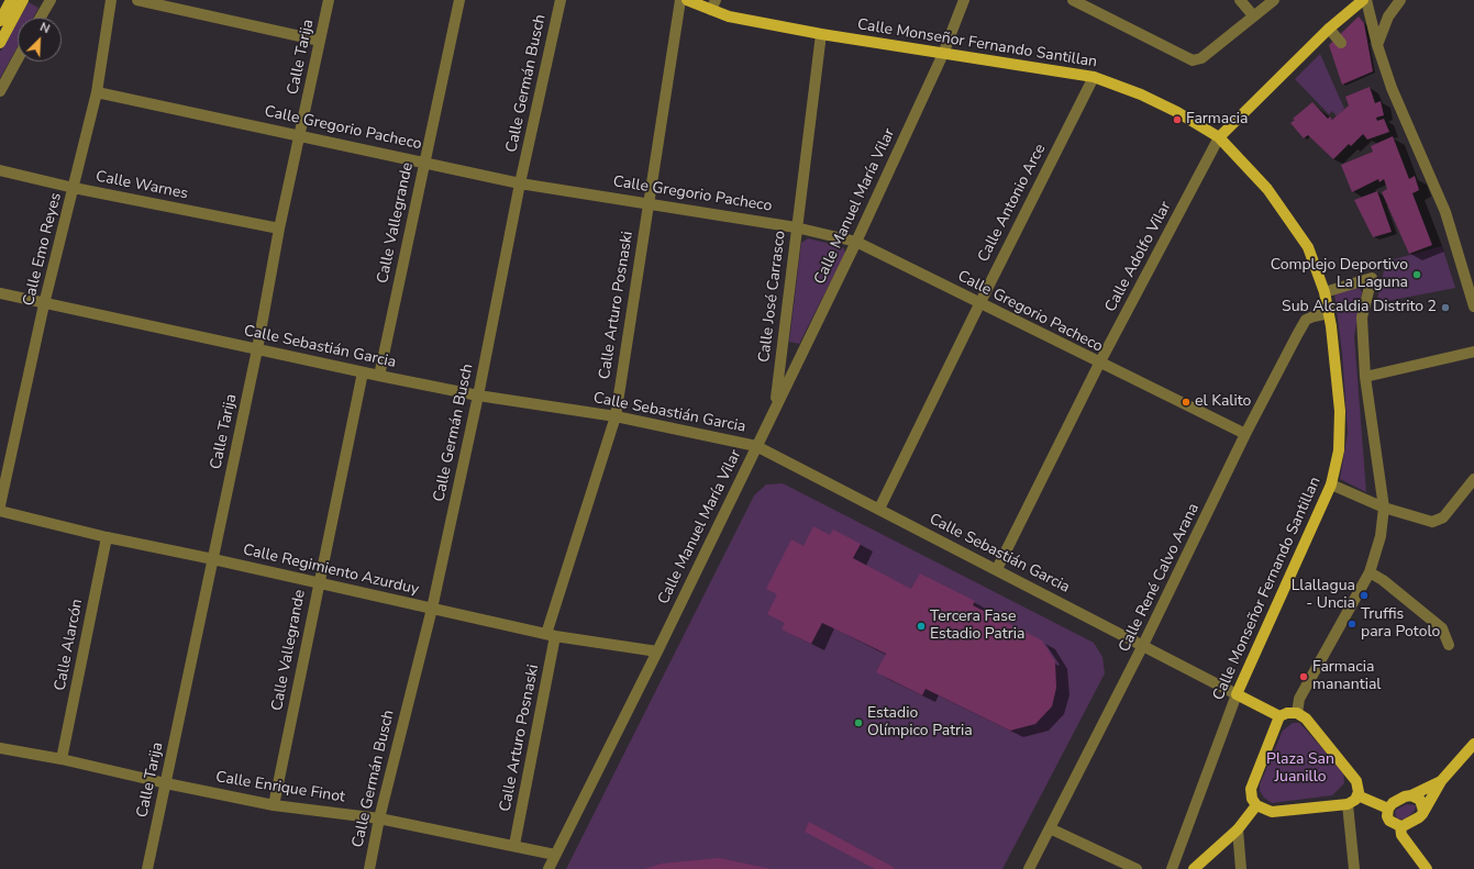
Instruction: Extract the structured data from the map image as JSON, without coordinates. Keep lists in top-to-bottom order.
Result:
{
  "streets": {
    "main road": ["Calle Monseñor Fernando Santillan", "Calle Adolfo Vilar", "Calle Sebastián Garcia"],
    "street": [
      "Calle Tarija",
      "Calle Germán Busch",
      "Calle Gregorio Pacheco",
      "Calle Warnes",
      "Calle Antonio Arce",
      "Calle Manuel María Vilar",
      "Calle Vallegrande",
      "Calle Emo Reyes",
      "Calle José Carrasco",
      "Calle Arturo Posnaski",
      "Calle Regimiento Azurduy",
      "Calle René Calvo Arana",
      "Calle Alarcón",
      "Calle Enrique Finot"
    ]
  },
  "crossings": [
    ["Calle Monseñor Fernando Santillan", "Calle Antonio Arce"],
    ["Calle Monseñor Fernando Santillan", "Calle Manuel María Vilar"],
    ["Calle Monseñor Fernando Santillan", "Calle Adolfo Vilar"],
    ["Calle Monseñor Fernando Santillan", "Calle José Carrasco"],
    ["Calle Monseñor Fernando Santillan", "Calle Sebastián Garcia"],
    ["Calle Monseñor Fernando Santillan", "Calle René Calvo Arana"],
    ["Calle Tarija", "Calle Gregorio Pacheco"],
    ["Calle Tarija", "Calle Warnes"],
    ["Calle Tarija", "Calle Sebastián Garcia"],
    ["Calle Tarija", "Calle Regimiento Azurduy"],
    ["Calle Tarija", "Calle Enrique Finot"],
    ["Calle Germán Busch", "Calle Gregorio Pacheco"],
    ["Calle Germán Busch", "Calle Sebastián Garcia"],
    ["Calle Germán Busch", "Calle Regimiento Azurduy"],
    ["Calle Germán Busch", "Calle Enrique Finot"],
    ["Calle Gregorio Pacheco", "Calle Antonio Arce"],
    ["Calle Gregorio Pacheco", "Calle Manuel María Vilar"],
    ["Calle Gregorio Pacheco", "Calle Vallegrande"],
    ["Calle Gregorio Pacheco", "Calle Emo Reyes"],
    ["Calle Gregorio Pacheco", "Calle Adolfo Vilar"],
    ["Calle Gregorio Pacheco", "Calle José Carrasco"],
    ["Calle Gregorio Pacheco", "Calle Arturo Posnaski"],
    ["Calle Gregorio Pacheco", "Calle René Calvo Arana"],
    ["Calle Warnes", "Calle Emo Reyes"],
    ["Calle Antonio Arce", "Calle Sebastián Garcia"],
    ["Calle Manuel María Vilar", "Calle José Carrasco"],
    ["Calle Manuel María Vilar", "Calle Sebastián Garcia"],
    ["Calle Manuel María Vilar", "Calle Regimiento Azurduy"],
    ["Calle Manuel María Vilar", "Calle Enrique Finot"],
    ["Calle Vallegrande", "Calle Sebastián Garcia"],
    ["Calle Vallegrande", "Calle Regimiento Azurduy"],
    ["Calle Vallegrande", "Calle Enrique Finot"],
    ["Calle Emo Reyes", "Calle Sebastián Garcia"],
    ["Calle Adolfo Vilar", "Calle Sebastián Garcia"],
    ["Calle Arturo Posnaski", "Calle Sebastián Garcia"],
    ["Calle Arturo Posnaski", "Calle Regimiento Azurduy"],
    ["Calle Arturo Posnaski", "Calle Enrique Finot"],
    ["Calle Sebastián Garcia", "Calle René Calvo Arana"],
    ["Calle Regimiento Azurduy", "Calle Alarcón"],
    ["Calle Alarcón", "Calle Enrique Finot"]
  ],
  "parks": ["Plaza San Juanillo"],
  "places": [
    "Farmacia",
    "Complejo Deportivo La Laguna",
    "Sub Alcaldia Distrito 2",
    "el Kalito",
    "Llallagua - Uncia",
    "Truffis para Potolo",
    "Tercera Fase Estadio Patria",
    "Farmacia manantial",
    "Estadio Olímpico Patria"
  ],
  "north": "top right"
}
